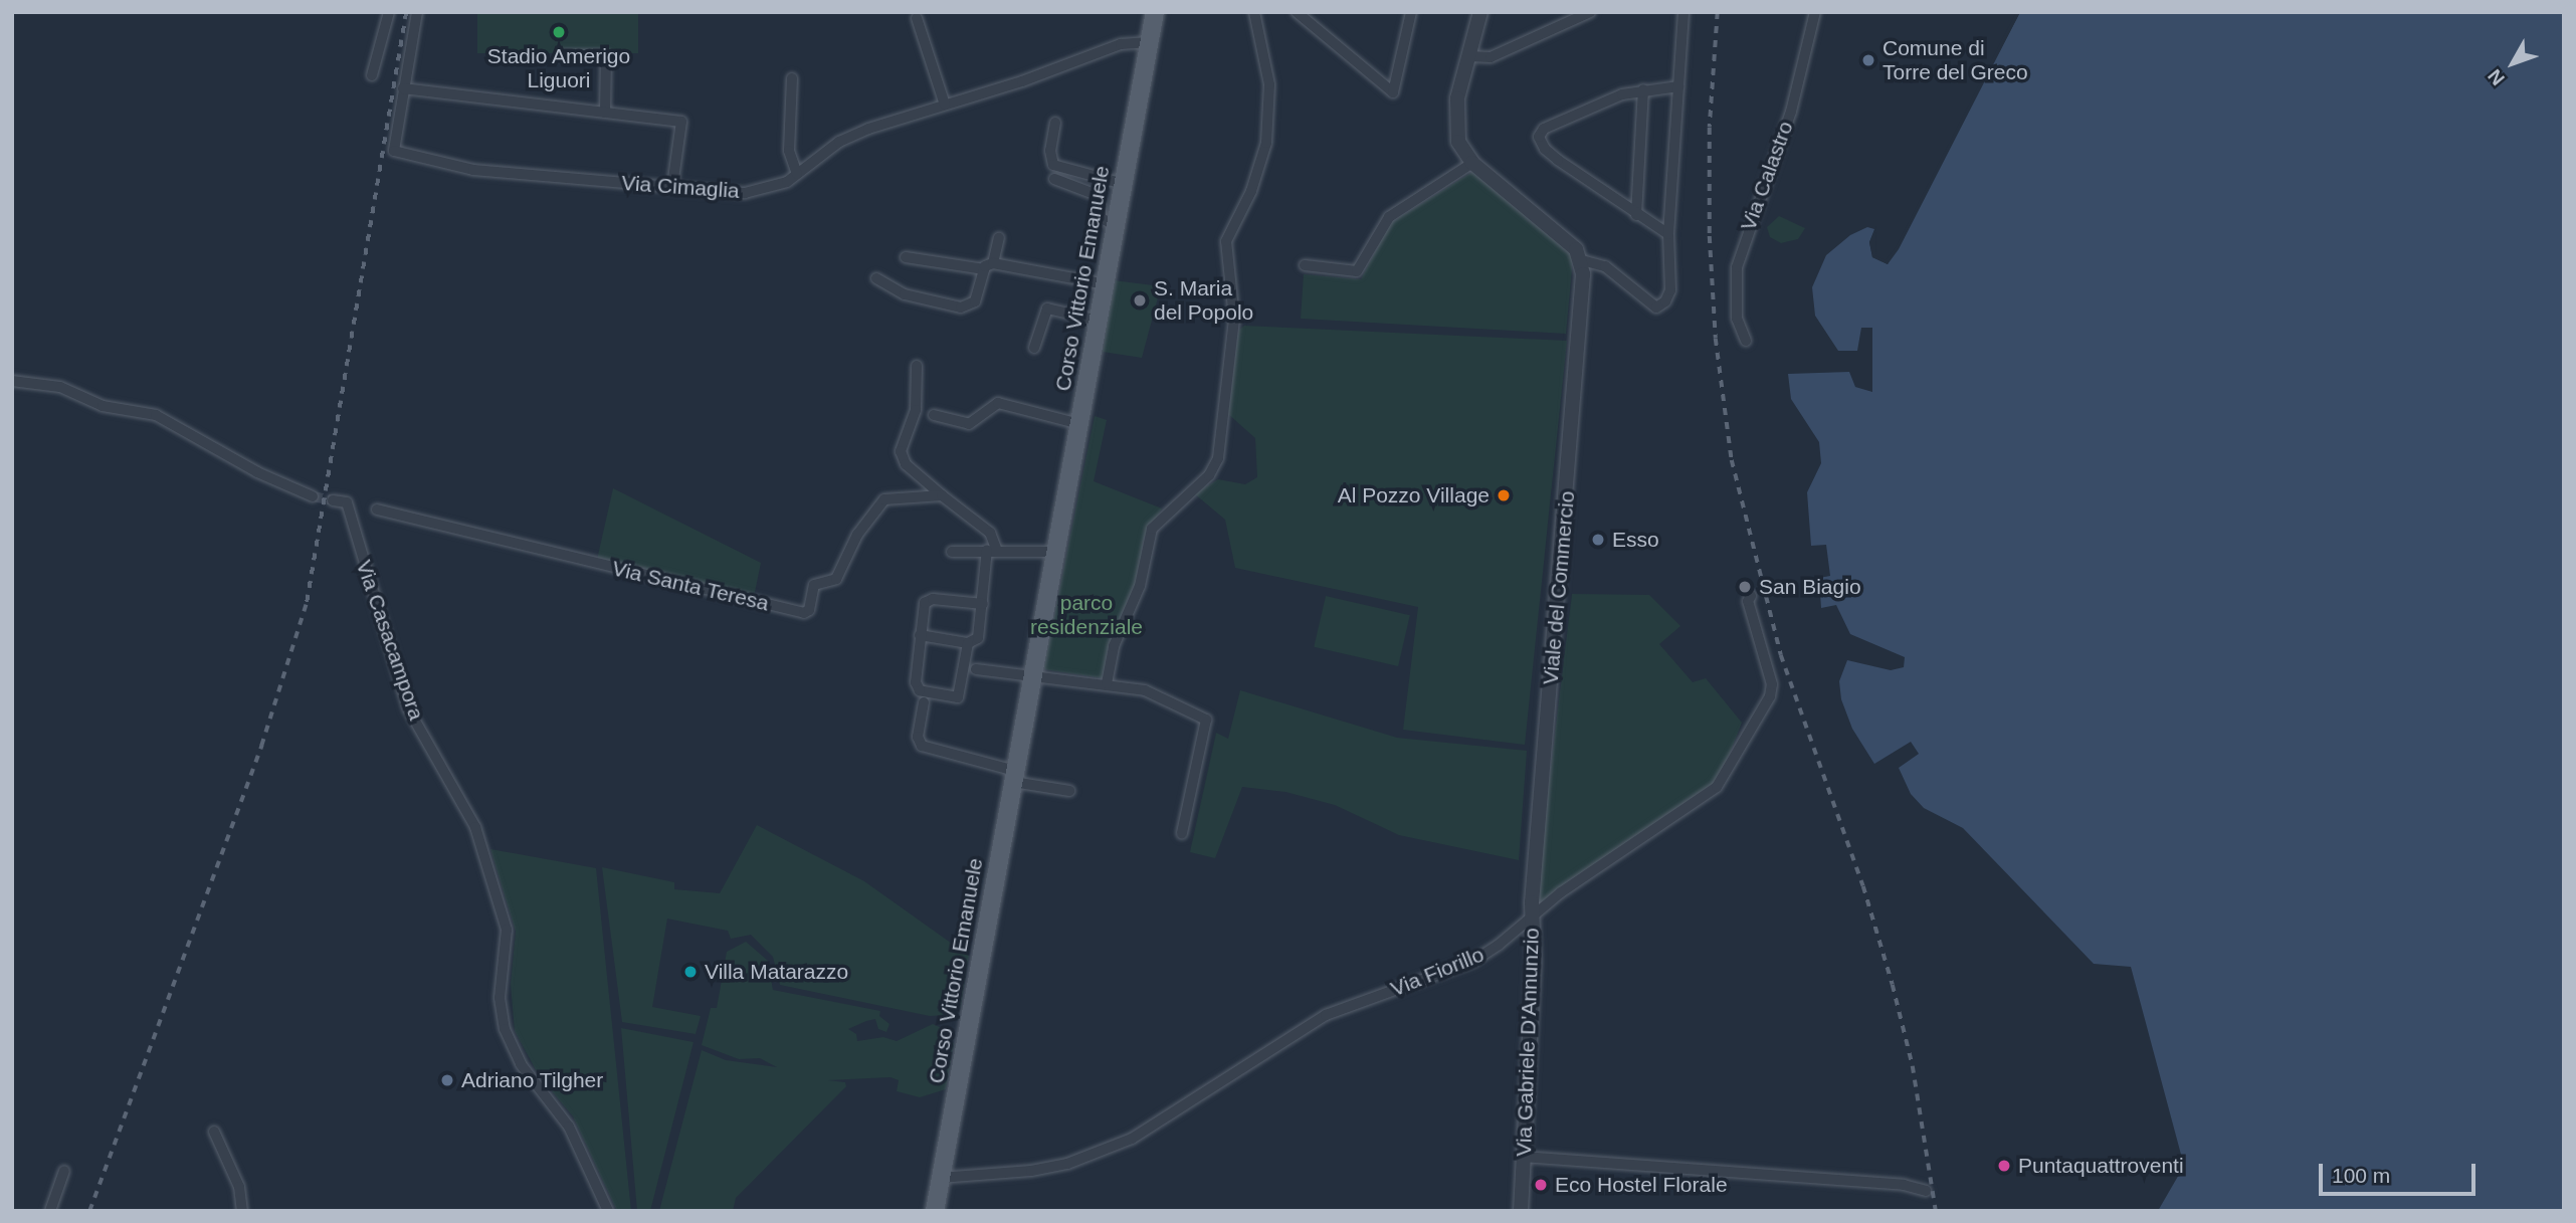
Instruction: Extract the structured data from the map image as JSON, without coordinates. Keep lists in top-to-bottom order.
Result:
{
  "streets": {
    "main road": ["Corso Vittorio Emanuele"],
    "street": [
      "Via Calastro",
      "Via Cimaglia",
      "Via Santa Teresa",
      "Viale del Commercio",
      "Via Casacampora",
      "Via Fiorillo",
      "Via Gabriele D'Annunzio"
    ]
  },
  "crossings": [
    ["Via Cimaglia", "Corso Vittorio Emanuele"],
    ["Corso Vittorio Emanuele", "Via Fiorillo"],
    ["Viale del Commercio", "Via Fiorillo"],
    ["Viale del Commercio", "Via Gabriele D'Annunzio"],
    ["Via Fiorillo", "Via Gabriele D'Annunzio"]
  ],
  "parks": ["parco residenziale"],
  "places": [
    "Stadio Amerigo Liguori",
    "Comune di Torre del Greco",
    "S. Maria del Popolo",
    "Al Pozzo Village",
    "Esso",
    "San Biagio",
    "Villa Matarazzo",
    "Adriano Tilgher",
    "Puntaquattroventi",
    "Eco Hostel Florale"
  ],
  "scale_bar": "100 m",
  "north": "bottom left"
}
